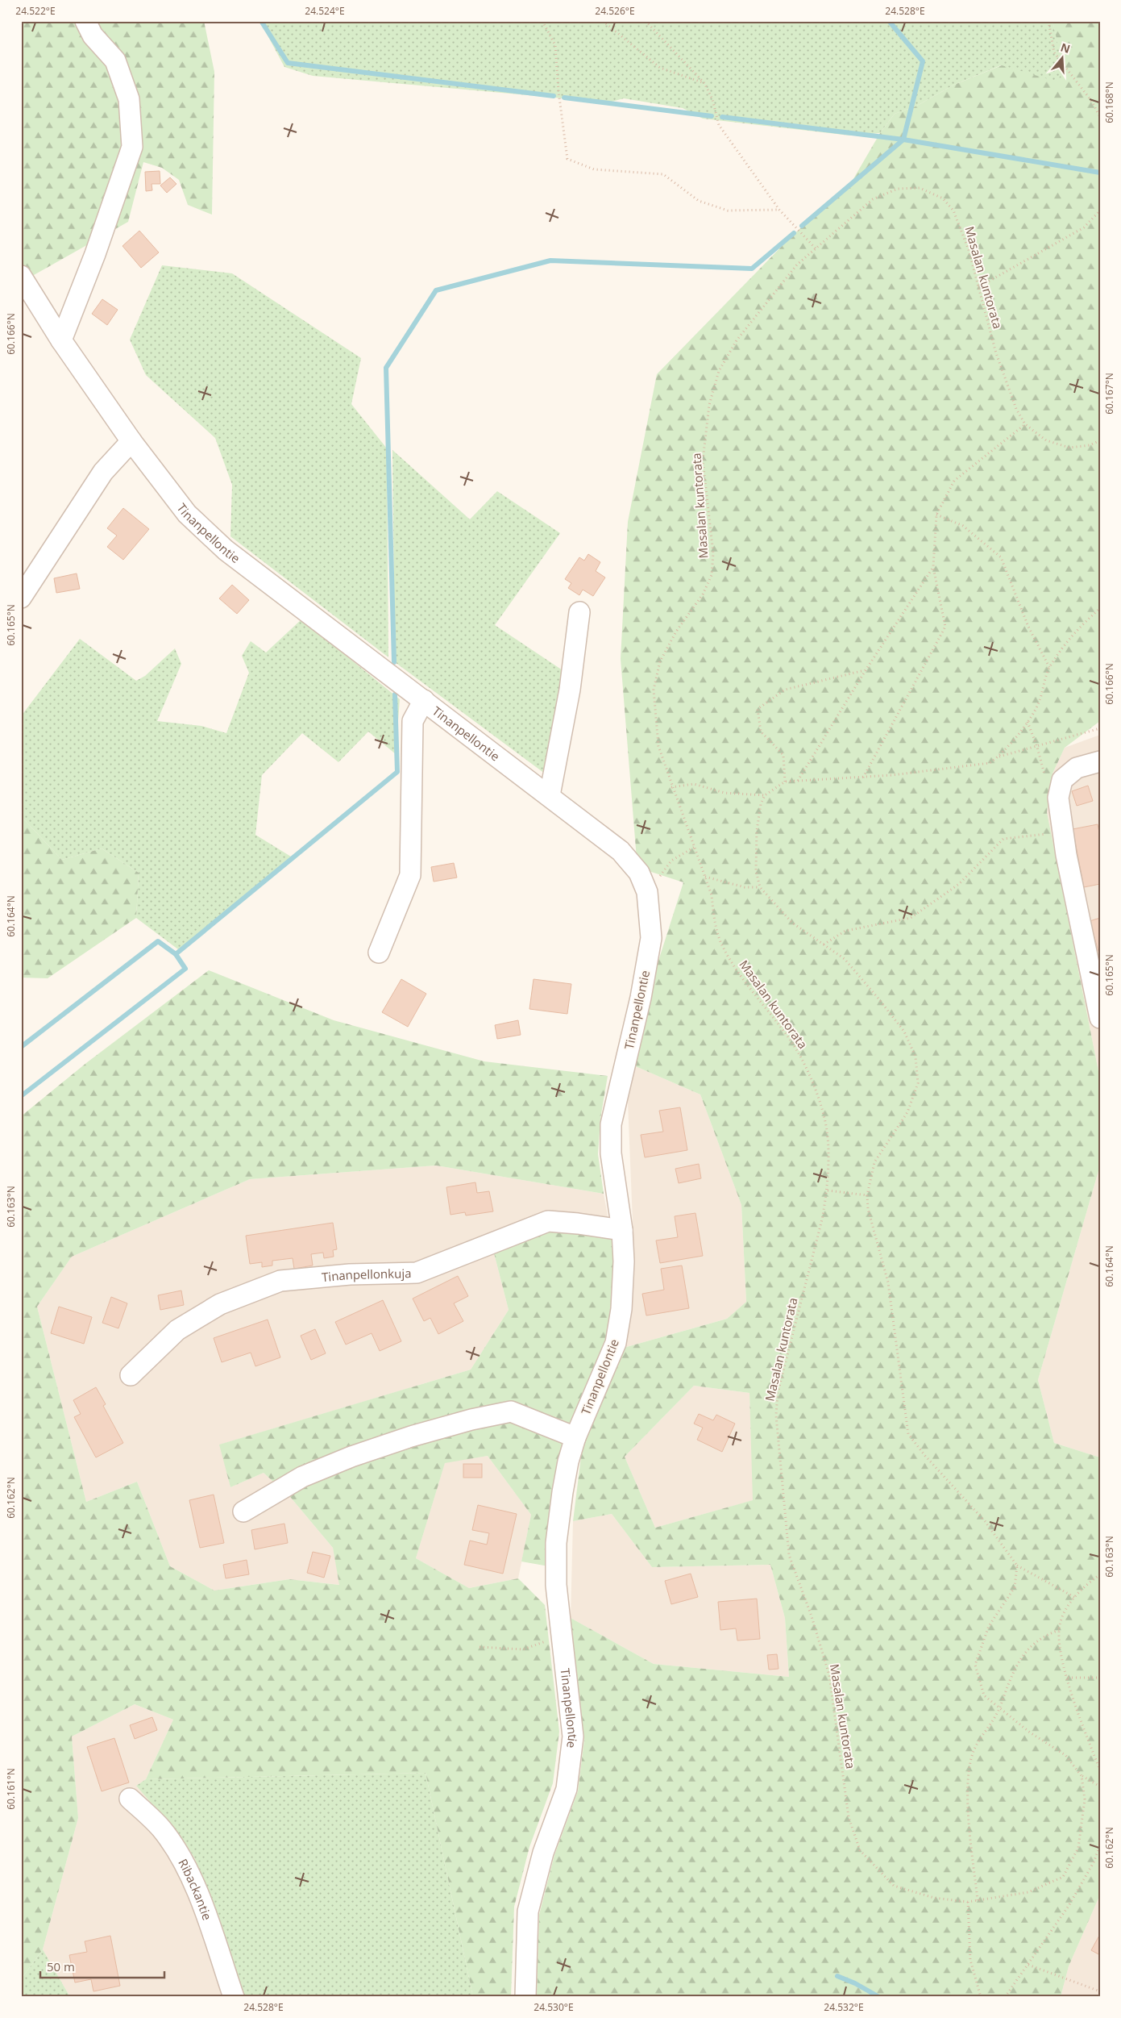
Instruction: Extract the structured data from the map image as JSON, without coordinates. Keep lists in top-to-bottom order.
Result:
{
  "streets": {
    "street": ["Tinanpellontie", "Tinanpellonkuja", "Ribackantie"],
    "path": ["Masalan kuntorata"]
  },
  "crossings": [
    ["Tinanpellontie", "Tinanpellonkuja"]
  ],
  "scale_bar": "50 m",
  "north": "top",
  "coordinates": [
    "24.522°E",
    "24.524°E",
    "24.526°E",
    "24.528°E",
    "60.168°N",
    "60.166°N",
    "60.167°N",
    "60.165°N",
    "60.164°N",
    "60.163°N",
    "60.162°N",
    "60.161°N",
    "24.530°E",
    "24.532°E"
  ]
}
